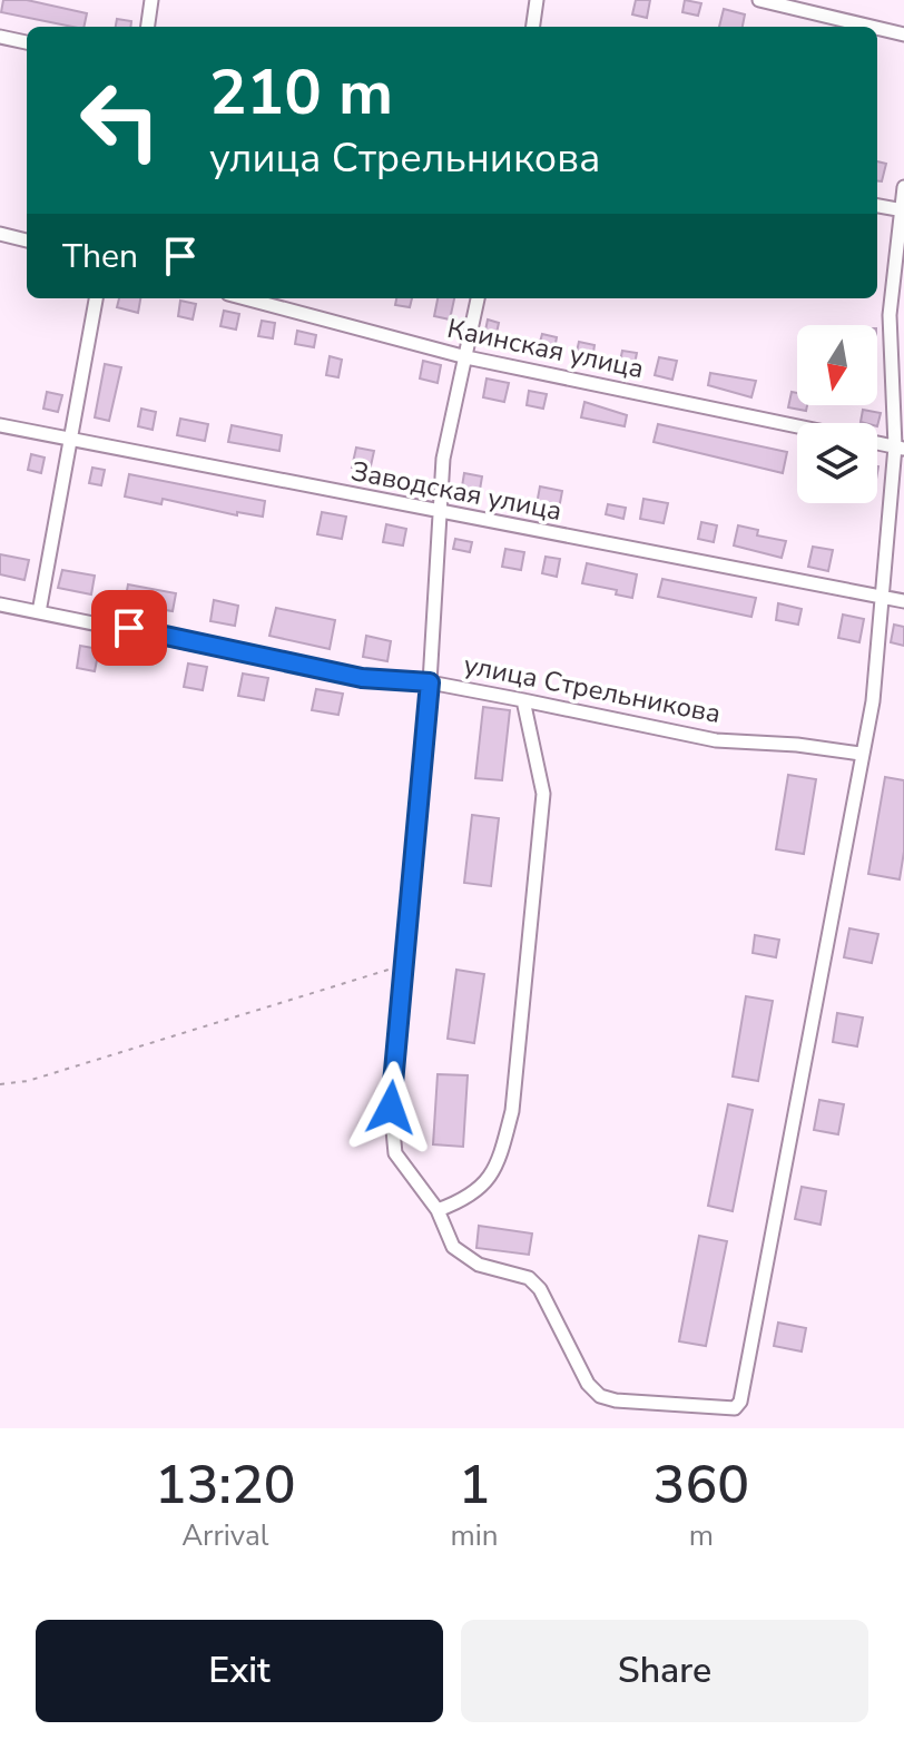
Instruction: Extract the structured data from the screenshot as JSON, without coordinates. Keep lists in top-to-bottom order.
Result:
{
  "streets": {
    "street": ["Каинская улица", "Заводская улица", "улица Стрельникова"]
  },
  "north": "bottom",
  "page": {
    "turn": ["210 m", "улица Стрельникова"],
    "then": "Then",
    "eta": [
      "13:20",
      "Arrival",
      "1",
      "min",
      "360",
      "m"
    ],
    "buttons": ["Exit", "Share"]
  }
}
